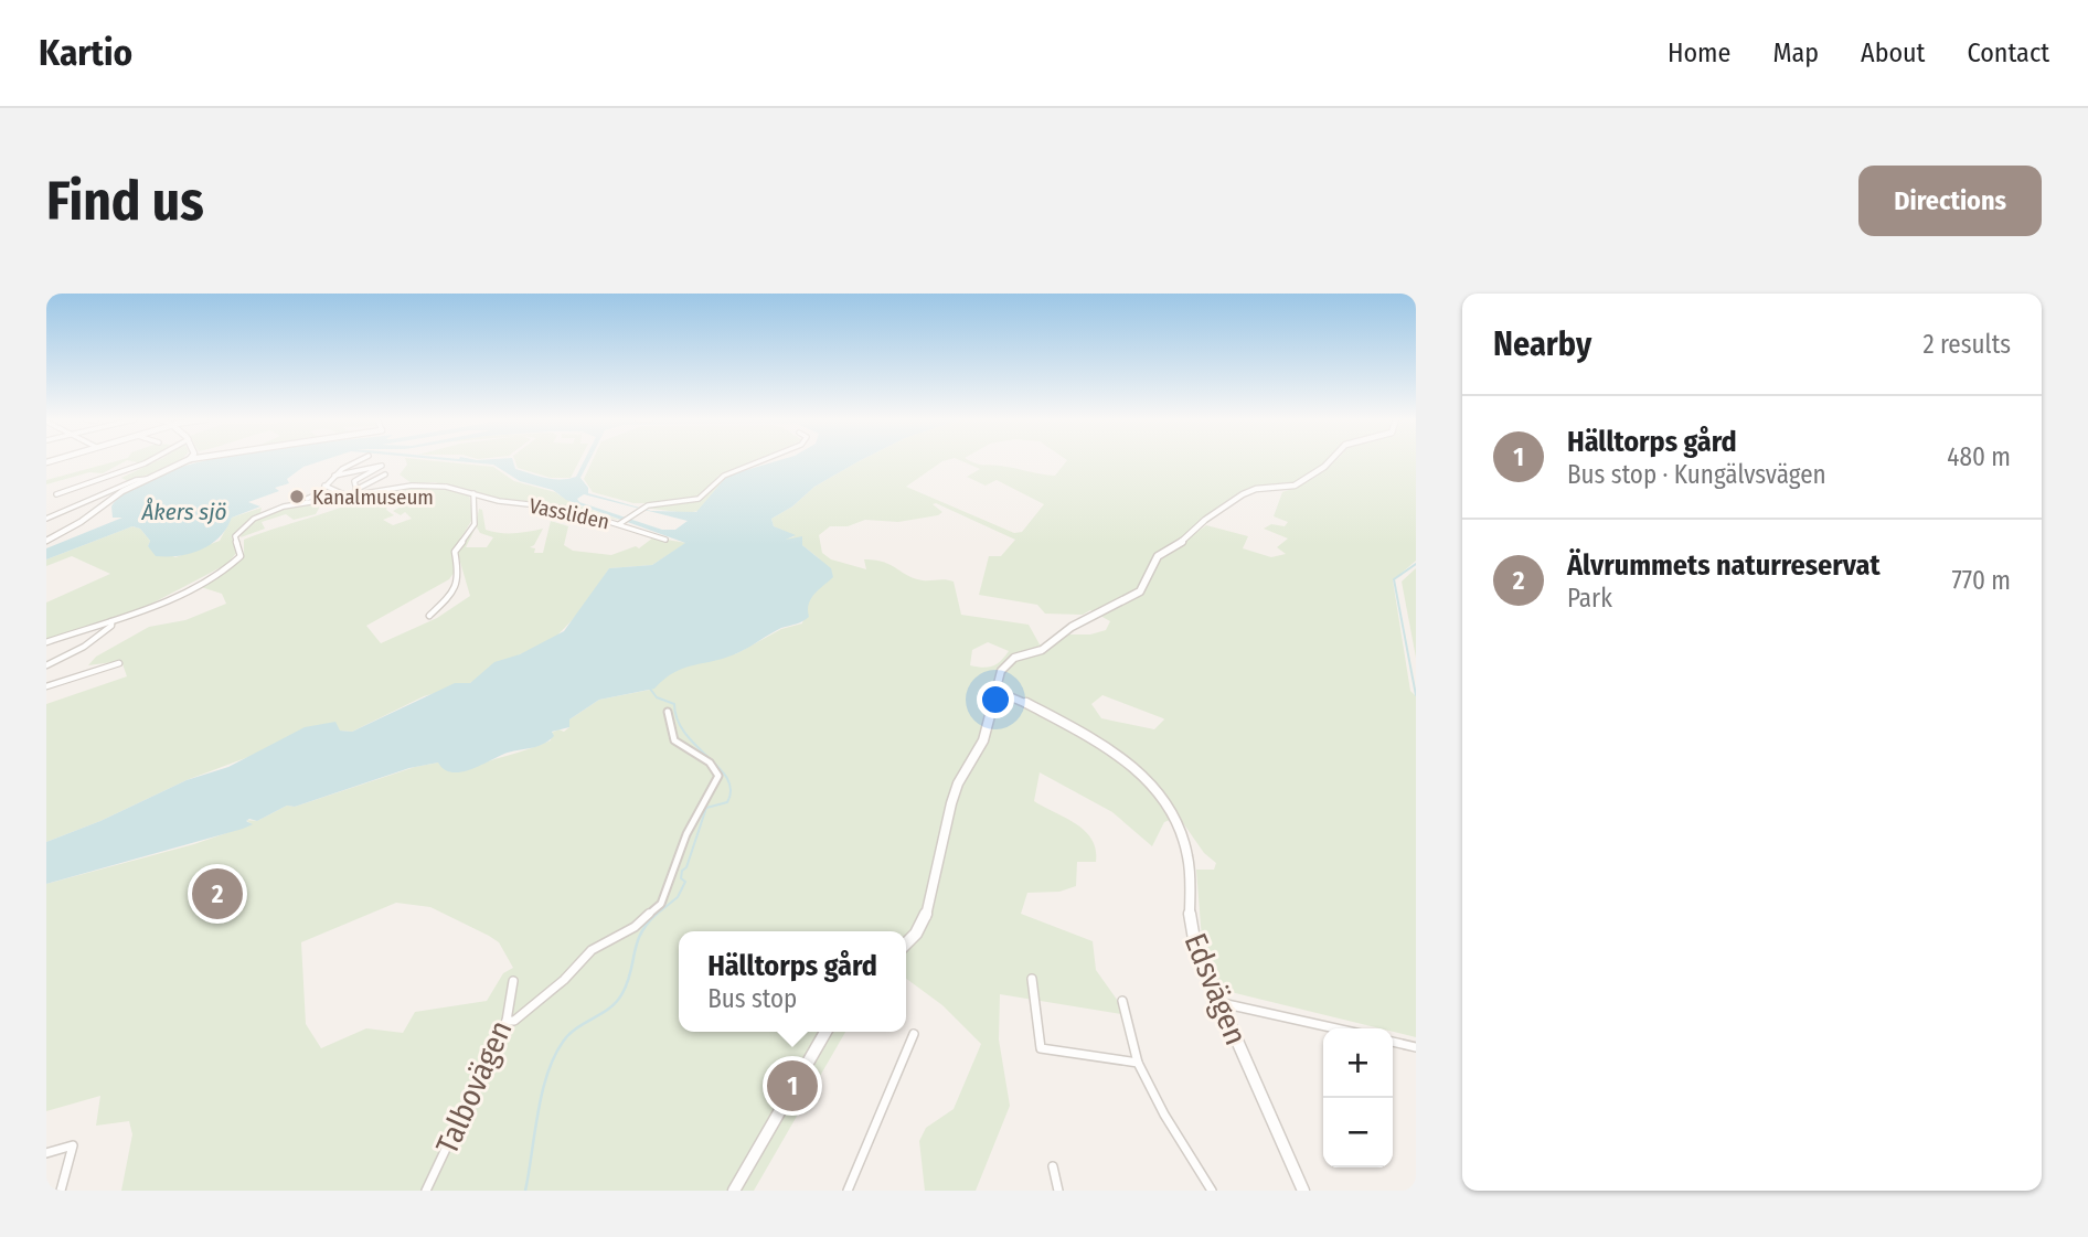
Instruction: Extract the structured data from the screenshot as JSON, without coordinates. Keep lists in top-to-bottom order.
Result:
{
  "streets": {
    "street": ["Vassliden", "Edsvägen", "Talbovägen"]
  },
  "water": ["Åkers sjö"],
  "places": ["Kanalmuseum"],
  "page": {
    "header": "Kartio",
    "nav": [
      "Home",
      "Map",
      "About",
      "Contact"
    ],
    "buttons": "Directions",
    "title": "Find us",
    "heading": ["Nearby", "2 results"],
    "list": [
      {
        "mark": "1",
        "name": "Hälltorps gård",
        "note": "Bus stop · Kungälvsvägen",
        "value": "480 m"
      },
      {
        "mark": "2",
        "name": "Älvrummets naturreservat",
        "note": "Park",
        "value": "770 m"
      }
    ],
    "pins": ["2", "1"],
    "popup": ["Hälltorps gård", "Bus stop"],
    "map_buttons": ["+", "−"]
  }
}
